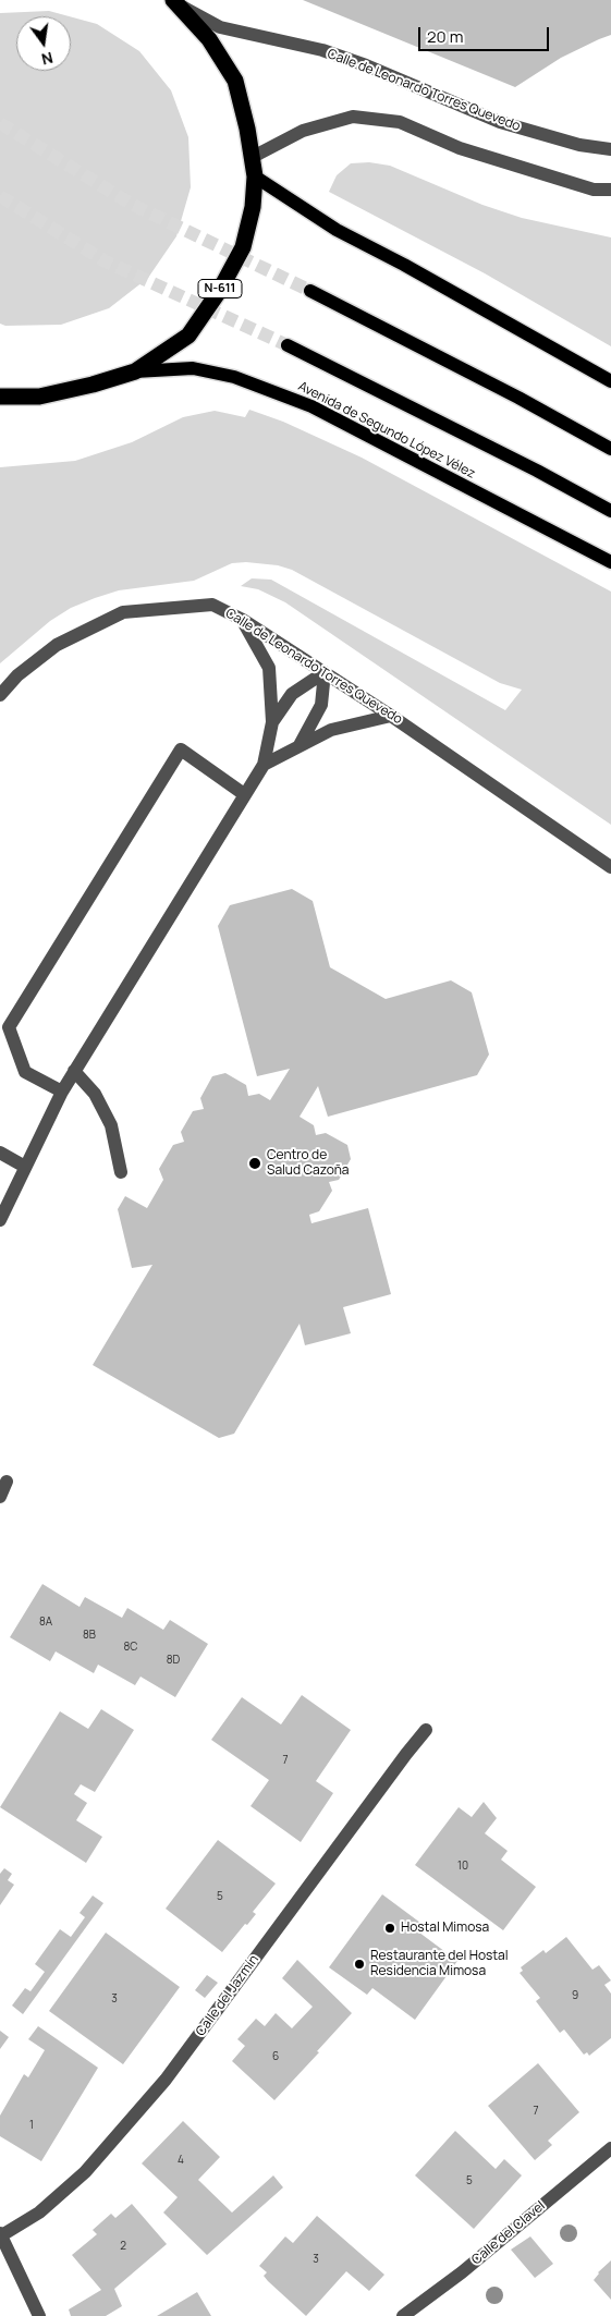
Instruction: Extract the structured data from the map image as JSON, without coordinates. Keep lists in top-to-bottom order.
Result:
{
  "streets": {
    "highway": ["N-611"],
    "main road": ["Avenida de Segundo López Vélez"],
    "street": ["Calle de Leonardo Torres Quevedo", "Calle del Jazmín", "Calle del Clavel"]
  },
  "crossings": [
    ["Calle de Leonardo Torres Quevedo", "N-611"],
    ["N-611", "Avenida de Segundo López Vélez"]
  ],
  "places": ["Centro de Salud Cazoña", "Hostal Mimosa", "Restaurante del Hostal Residencia Mimosa"],
  "house_numbers": [
    "8A",
    "8B",
    "8C",
    "8D",
    "7",
    "10",
    "5",
    "9",
    "3",
    "6",
    "7",
    "1",
    "4",
    "5",
    "2",
    "3"
  ],
  "scale_bar": "20 m",
  "north": "bottom"
}
